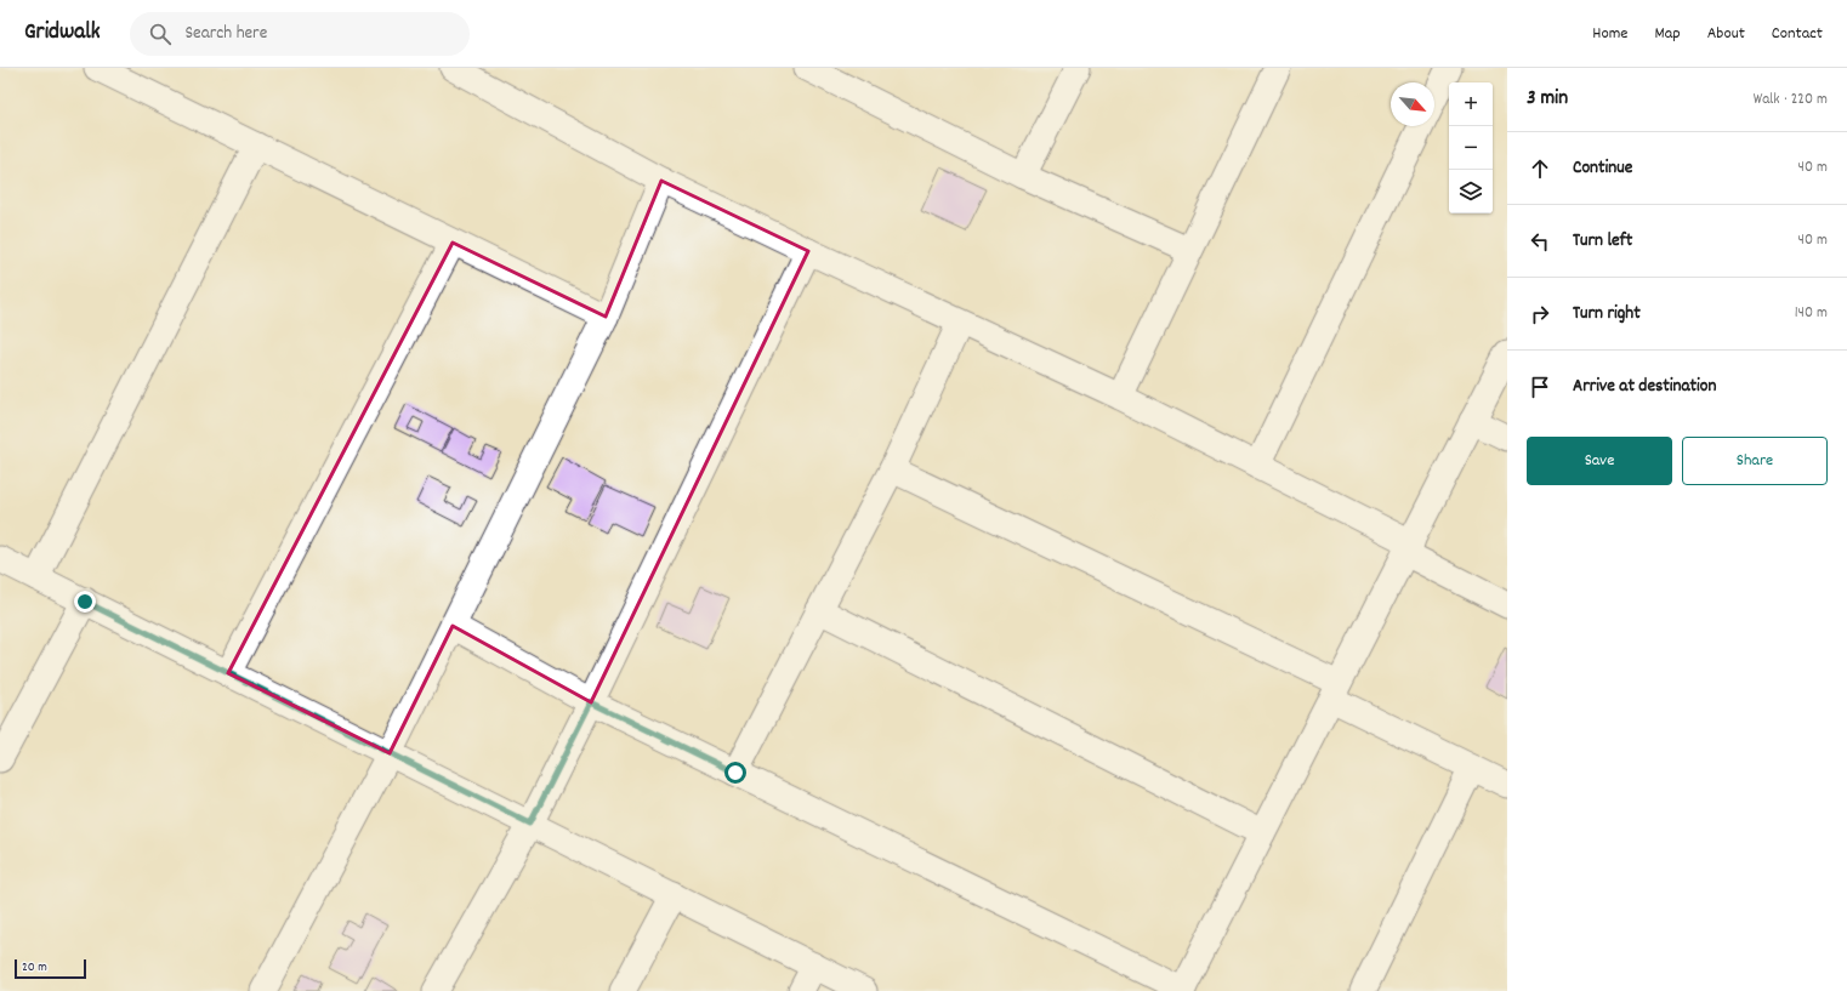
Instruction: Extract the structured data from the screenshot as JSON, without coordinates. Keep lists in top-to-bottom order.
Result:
{
  "scale_bar": "20 m",
  "north": "bottom right",
  "page": {
    "header": "Gridwalk",
    "search": "Search here",
    "nav": [
      "Home",
      "Map",
      "About",
      "Contact"
    ],
    "heading": ["3 min", "Walk · 220 m"],
    "map_buttons": ["+", "−"],
    "list": [
      ["Continue", "40 m"],
      ["Turn left", "40 m"],
      ["Turn right", "140 m"],
      "Arrive at destination"
    ],
    "buttons": ["Save", "Share"],
    "scale": "20 m"
  }
}
